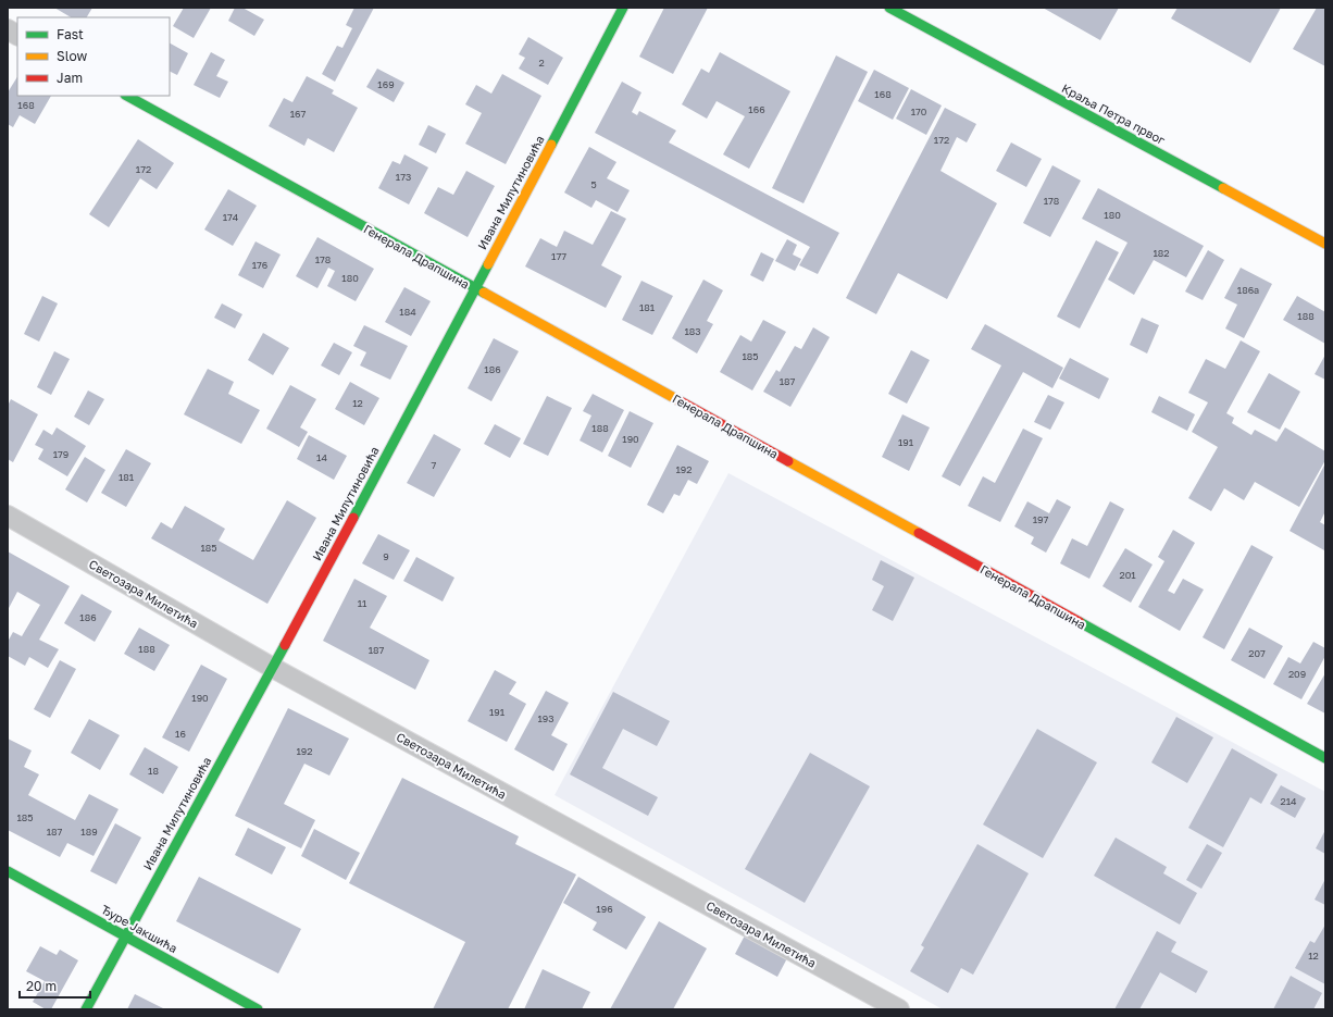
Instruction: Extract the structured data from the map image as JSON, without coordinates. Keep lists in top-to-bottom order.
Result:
{
  "streets": {
    "street": [
      "Краља Петра првог",
      "Ивана Милутиновића",
      "Генерала Драпшина",
      "Светозара Милетића",
      "Ђуре Јакшића"
    ]
  },
  "crossings": [
    ["Ивана Милутиновића", "Генерала Драпшина"],
    ["Ивана Милутиновића", "Светозара Милетића"],
    ["Ивана Милутиновића", "Ђуре Јакшића"]
  ],
  "house_numbers": [
    "2",
    "169",
    "168",
    "168",
    "166",
    "170",
    "167",
    "172",
    "172",
    "173",
    "5",
    "178",
    "180",
    "174",
    "182",
    "177",
    "178",
    "176",
    "180",
    "186a",
    "181",
    "184",
    "188",
    "183",
    "185",
    "186",
    "187",
    "12",
    "188",
    "190",
    "191",
    "179",
    "14",
    "7",
    "192",
    "181",
    "197",
    "185",
    "9",
    "201",
    "11",
    "186",
    "188",
    "187",
    "207",
    "209",
    "190",
    "191",
    "193",
    "16",
    "192",
    "18",
    "214",
    "185",
    "187",
    "189",
    "196",
    "12"
  ],
  "legend": ["Fast", "Slow", "Jam"],
  "scale_bar": "20 m"
}
